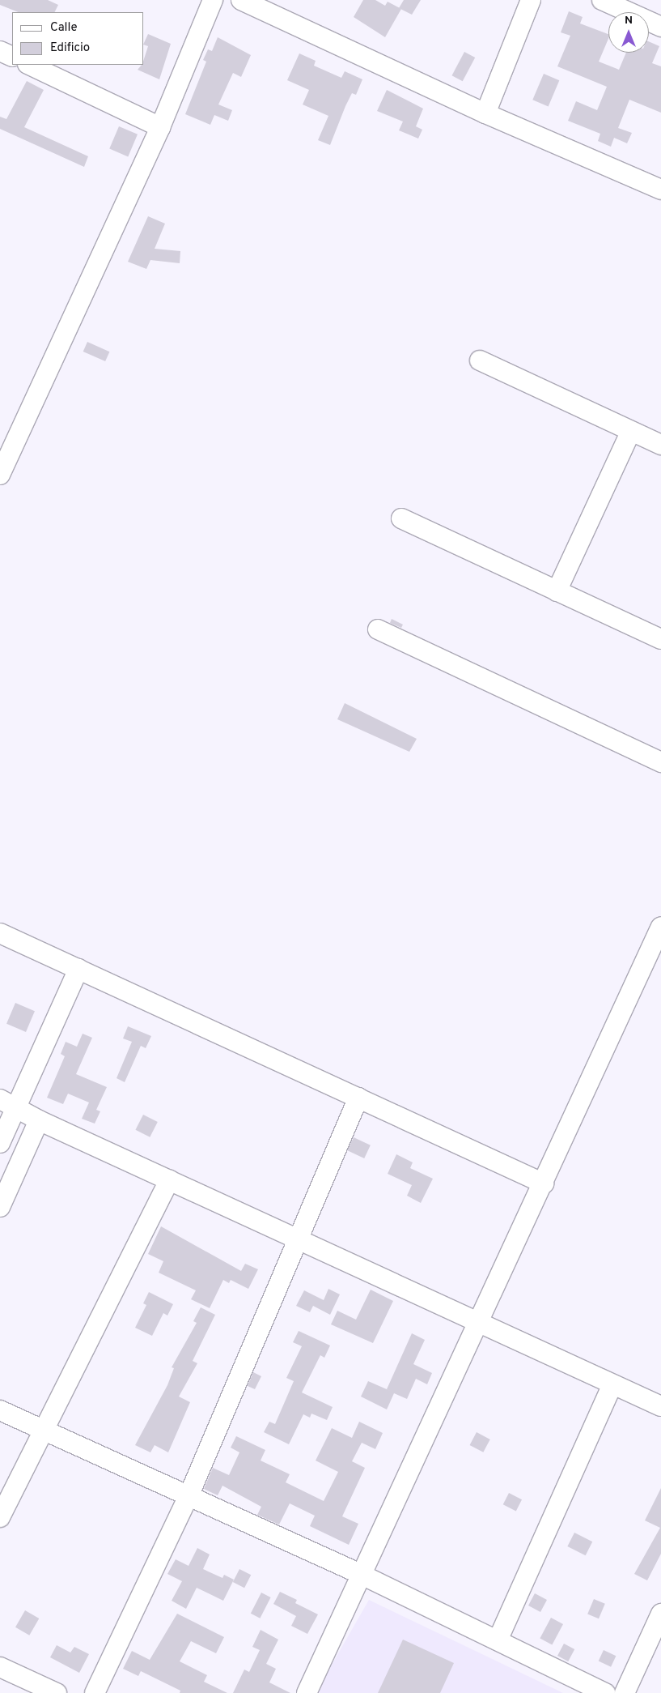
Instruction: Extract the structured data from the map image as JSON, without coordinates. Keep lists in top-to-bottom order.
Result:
{
  "legend": ["Calle", "Edificio"],
  "north": "top"
}
